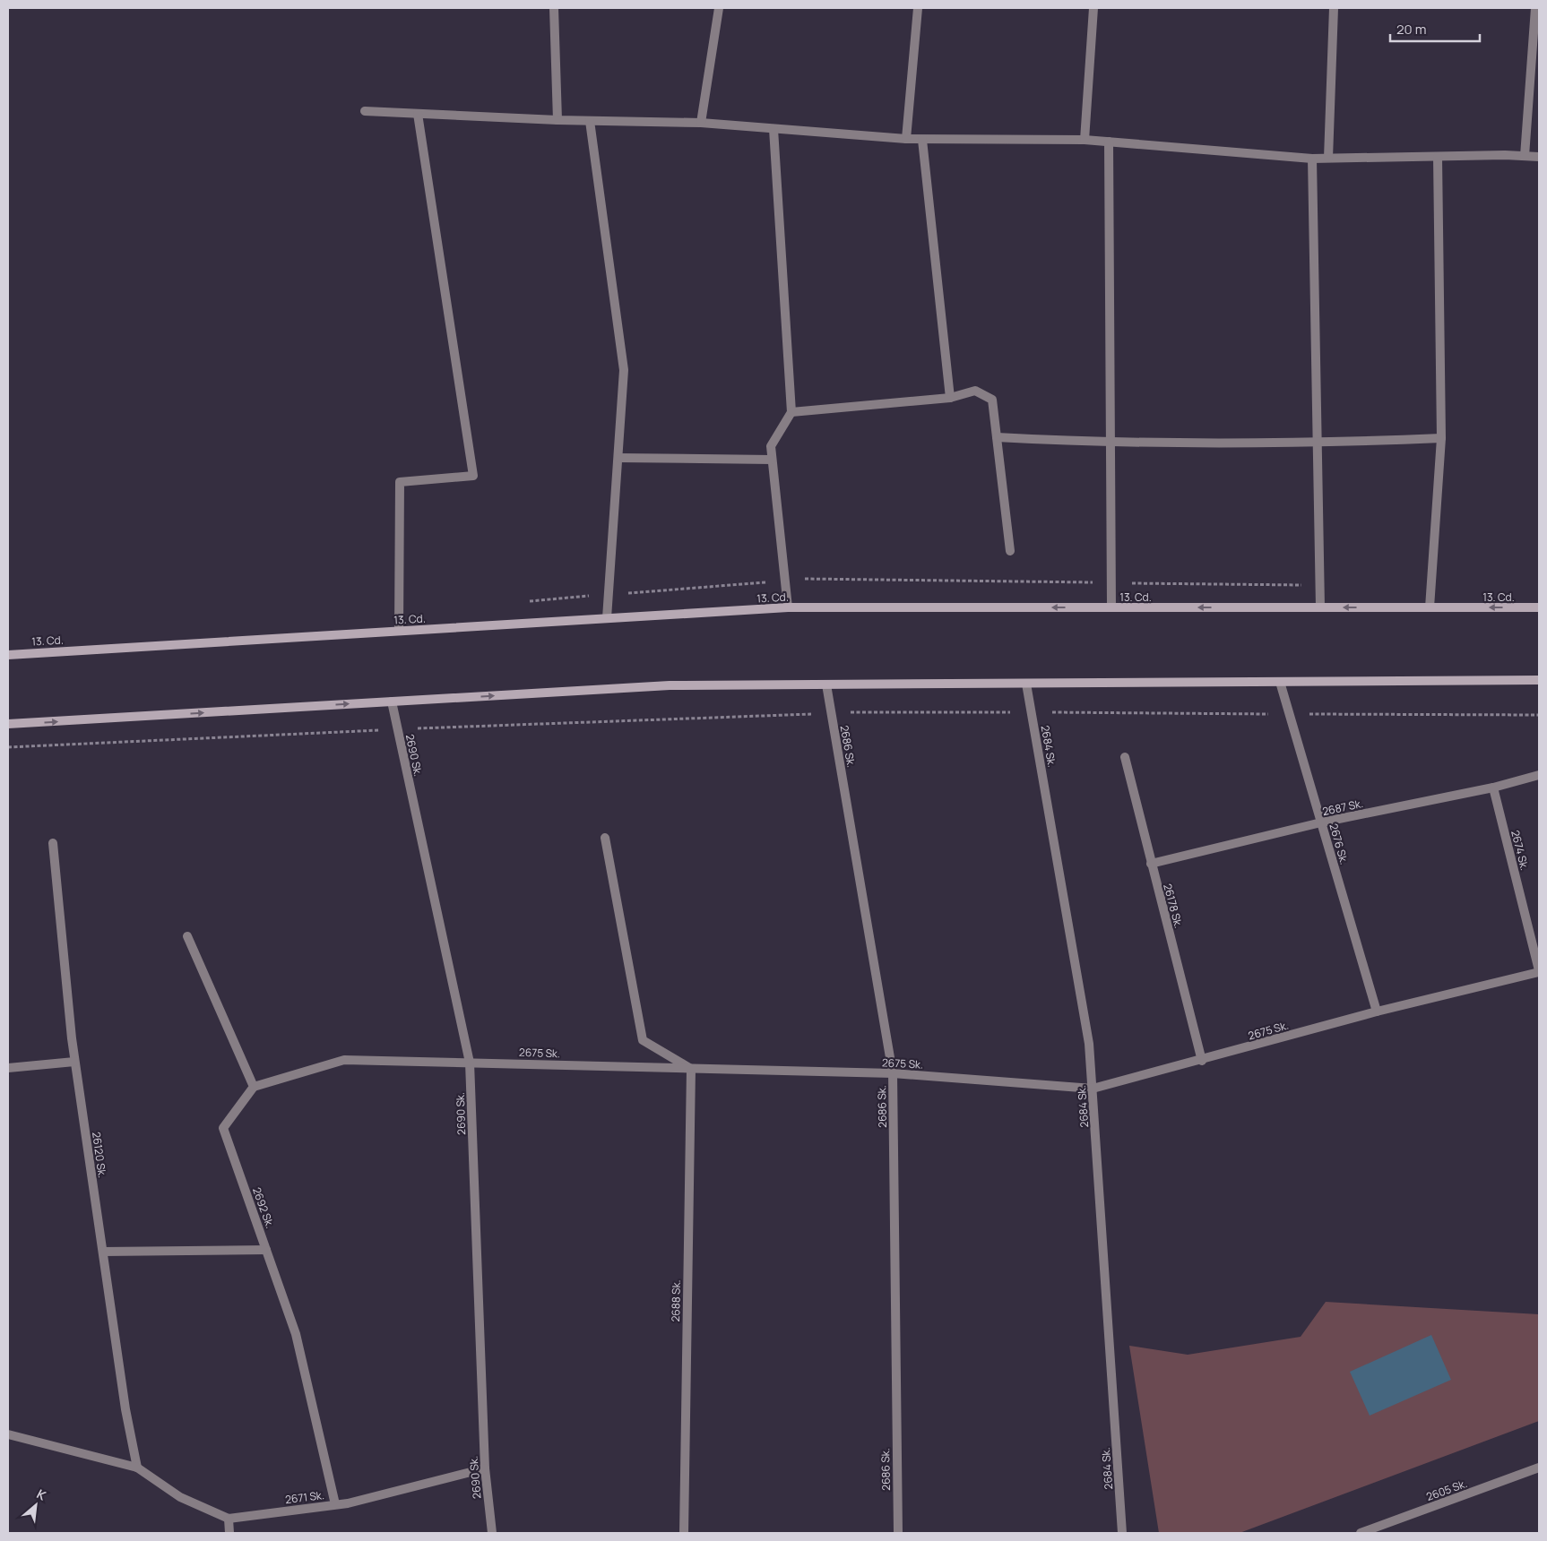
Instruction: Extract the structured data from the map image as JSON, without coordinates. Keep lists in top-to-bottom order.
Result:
{
  "streets": {
    "main road": ["13. Cd."],
    "street": [
      "2686 Sk.",
      "2684 Sk.",
      "2690 Sk.",
      "2687 Sk.",
      "2676 Sk.",
      "2674 Sk.",
      "26178 Sk.",
      "2675 Sk.",
      "26120 Sk.",
      "2692 Sk.",
      "2688 Sk.",
      "2605 Sk.",
      "2671 Sk."
    ]
  },
  "crossings": [
    ["2686 Sk.", "2675 Sk."],
    ["2684 Sk.", "2675 Sk."],
    ["2690 Sk.", "2675 Sk."],
    ["2690 Sk.", "2671 Sk."],
    ["2687 Sk.", "2676 Sk."],
    ["2687 Sk.", "2674 Sk."],
    ["2687 Sk.", "26178 Sk."],
    ["2676 Sk.", "2675 Sk."],
    ["2674 Sk.", "2675 Sk."],
    ["26178 Sk.", "2675 Sk."],
    ["2675 Sk.", "2692 Sk."],
    ["2675 Sk.", "2688 Sk."],
    ["2692 Sk.", "2671 Sk."]
  ],
  "scale_bar": "20 m",
  "north": "top right"
}
